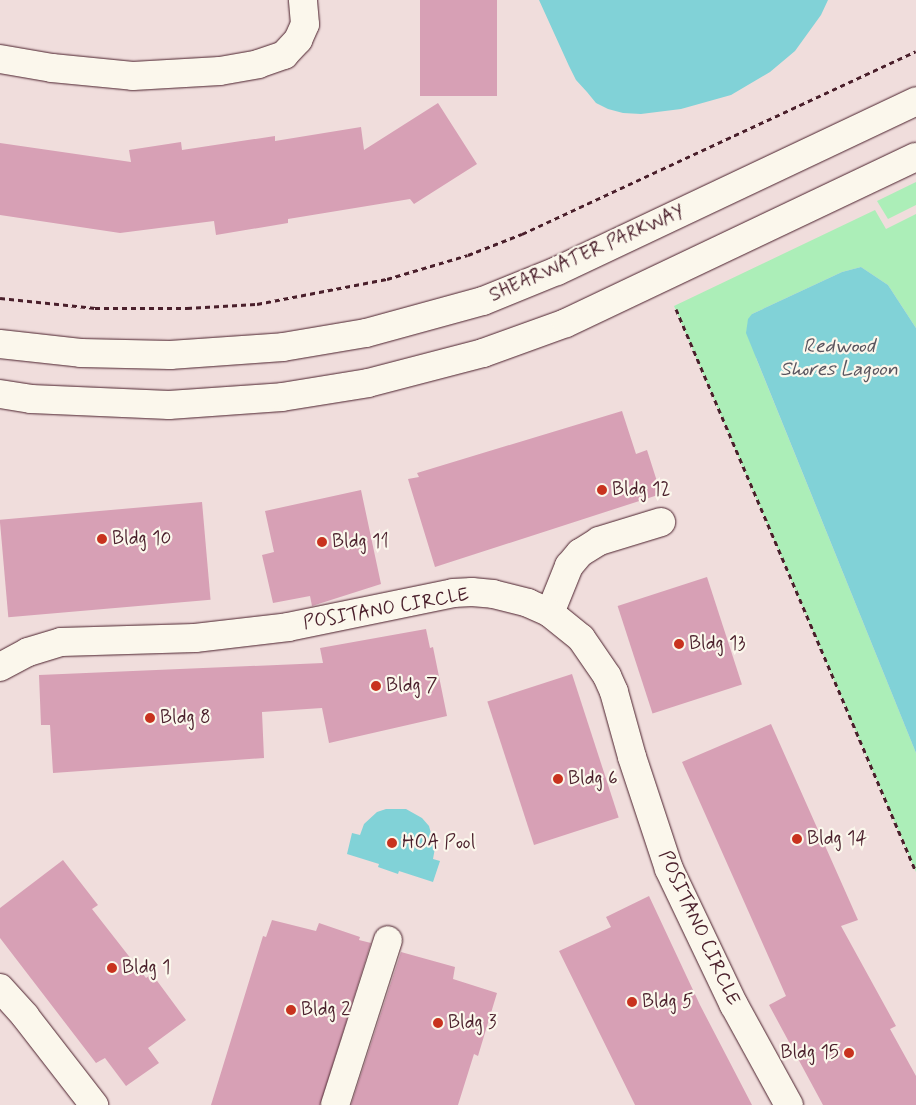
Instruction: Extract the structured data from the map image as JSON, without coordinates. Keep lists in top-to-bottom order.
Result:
{
  "streets": {
    "street": ["SHEARWATER PARKWAY", "POSITANO CIRCLE"]
  },
  "water": ["Redwood Shores Lagoon"],
  "places": [
    "Bldg 12",
    "Bldg 10",
    "Bldg 11",
    "Bldg 13",
    "Bldg 7",
    "Bldg 8",
    "Bldg 6",
    "Bldg 14",
    "HOA Pool",
    "Bldg 1",
    "Bldg 5",
    "Bldg 2",
    "Bldg 3",
    "Bldg 15"
  ]
}
